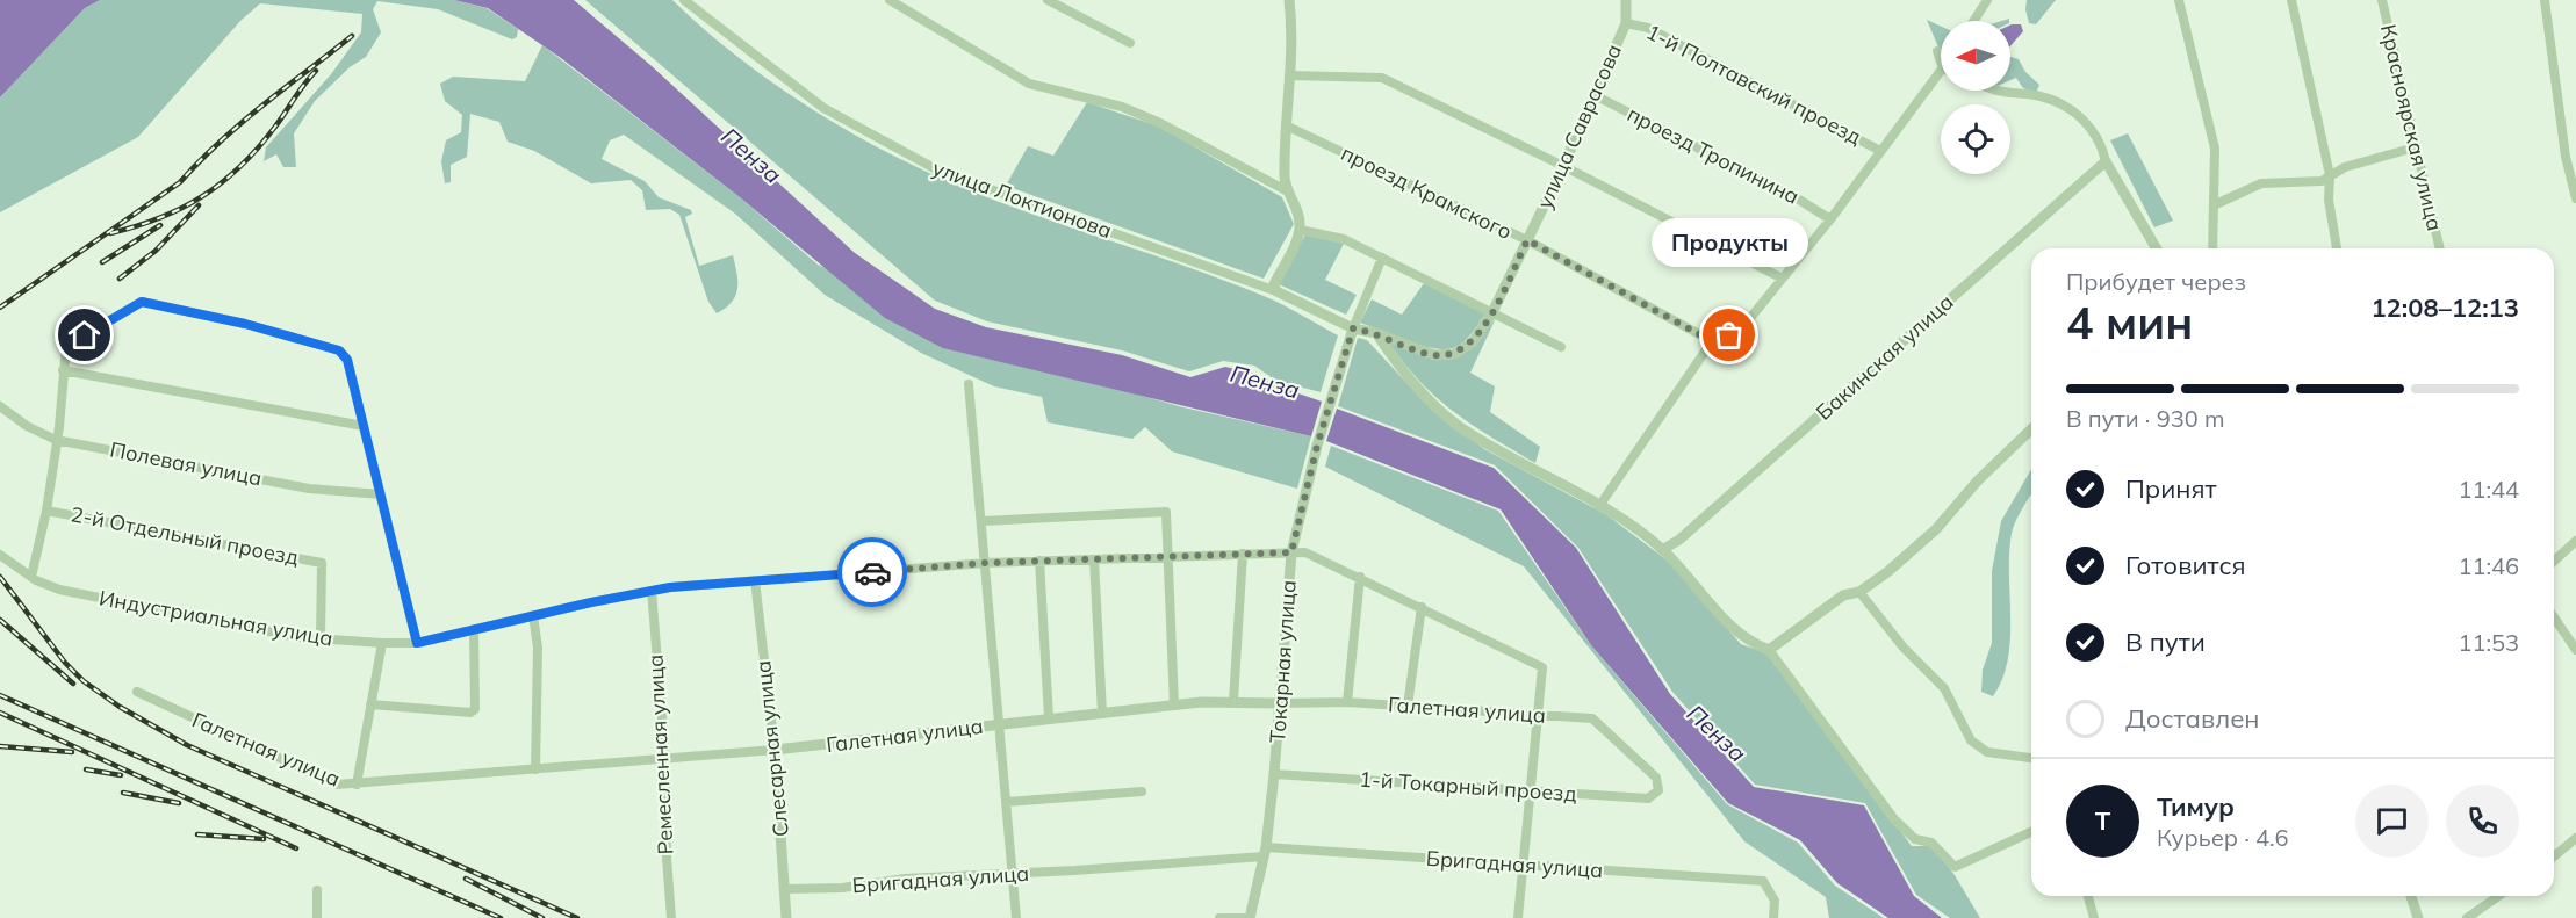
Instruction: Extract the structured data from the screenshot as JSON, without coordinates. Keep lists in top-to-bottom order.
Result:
{
  "streets": {
    "street": [
      "1-й Полтавский проезд",
      "улица Саврасова",
      "Красноярская улица",
      "проезд Тропинина",
      "проезд Крамского",
      "улица Локтионова",
      "Бакинская улица",
      "Полевая улица",
      "2-й Отдельный проезд",
      "Индустриальная улица",
      "Токарная улица",
      "Галетная улица",
      "Слесарная улица",
      "Ремесленная улица",
      "1-й Токарный проезд",
      "Бригадная улица"
    ]
  },
  "crossings": [
    ["1-й Полтавский проезд", "улица Саврасова"],
    ["улица Саврасова", "проезд Тропинина"],
    ["улица Саврасова", "проезд Крамского"],
    ["улица Саврасова", "улица Локтионова"],
    ["улица Саврасова", "Токарная улица"],
    ["2-й Отдельный проезд", "Индустриальная улица"],
    ["Индустриальная улица", "Токарная улица"],
    ["Индустриальная улица", "Галетная улица"],
    ["Индустриальная улица", "Слесарная улица"],
    ["Индустриальная улица", "Ремесленная улица"],
    ["Токарная улица", "Галетная улица"],
    ["Токарная улица", "1-й Токарный проезд"],
    ["Токарная улица", "Бригадная улица"],
    ["Галетная улица", "Слесарная улица"],
    ["Галетная улица", "Ремесленная улица"],
    ["Галетная улица", "1-й Токарный проезд"],
    ["Слесарная улица", "Бригадная улица"]
  ],
  "water": ["Пенза"],
  "places": ["Продукты"],
  "north": "left",
  "page": {
    "bubble": "Продукты",
    "heading": ["4 мин", "Прибудет через", "12:08–12:13"],
    "panel": ["Тимур", "Курьер · 4.6"],
    "bar": "В пути · 930 m",
    "list": [
      ["Принят", "11:44"],
      ["Готовится", "11:46"],
      ["В пути", "11:53"],
      "Доставлен"
    ],
    "round": "Т"
  }
}
